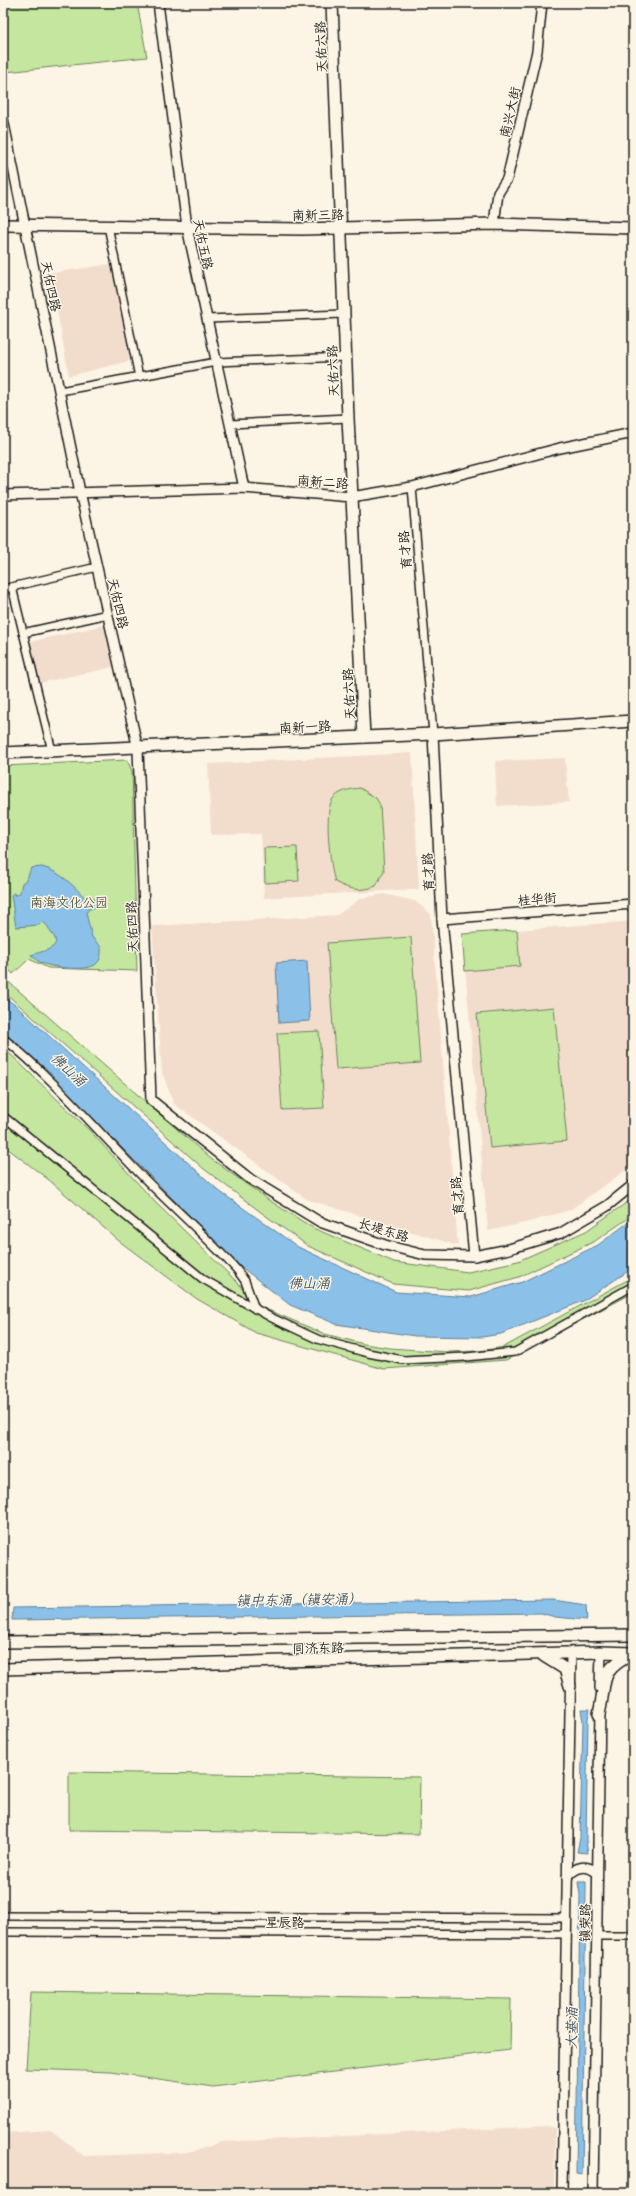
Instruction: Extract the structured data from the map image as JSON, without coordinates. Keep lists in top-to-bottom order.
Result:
{
  "streets": {
    "main road": [
      "天佑六路",
      "南新三路",
      "南新一路",
      "同济东路"
    ],
    "street": [
      "南兴大街",
      "天佑五路",
      "天佑四路",
      "南新二路",
      "育才路",
      "桂华街",
      "长堤东路",
      "星辰路",
      "镇荣路"
    ]
  },
  "crossings": [
    ["天佑六路", "南新三路"],
    ["天佑六路", "南新二路"],
    ["天佑六路", "南新一路"],
    ["南兴大街", "南新三路"],
    ["南新三路", "天佑五路"],
    ["南新三路", "天佑四路"],
    ["天佑五路", "南新二路"],
    ["天佑四路", "南新二路"],
    ["天佑四路", "南新一路"],
    ["天佑四路", "长堤东路"],
    ["南新二路", "育才路"],
    ["育才路", "南新一路"],
    ["育才路", "桂华街"],
    ["育才路", "长堤东路"],
    ["同济东路", "镇荣路"],
    ["星辰路", "镇荣路"]
  ],
  "water": ["佛山涌", "镇中东涌（镇安涌）", "大基涌"],
  "parks": ["南海文化公园"]
}
